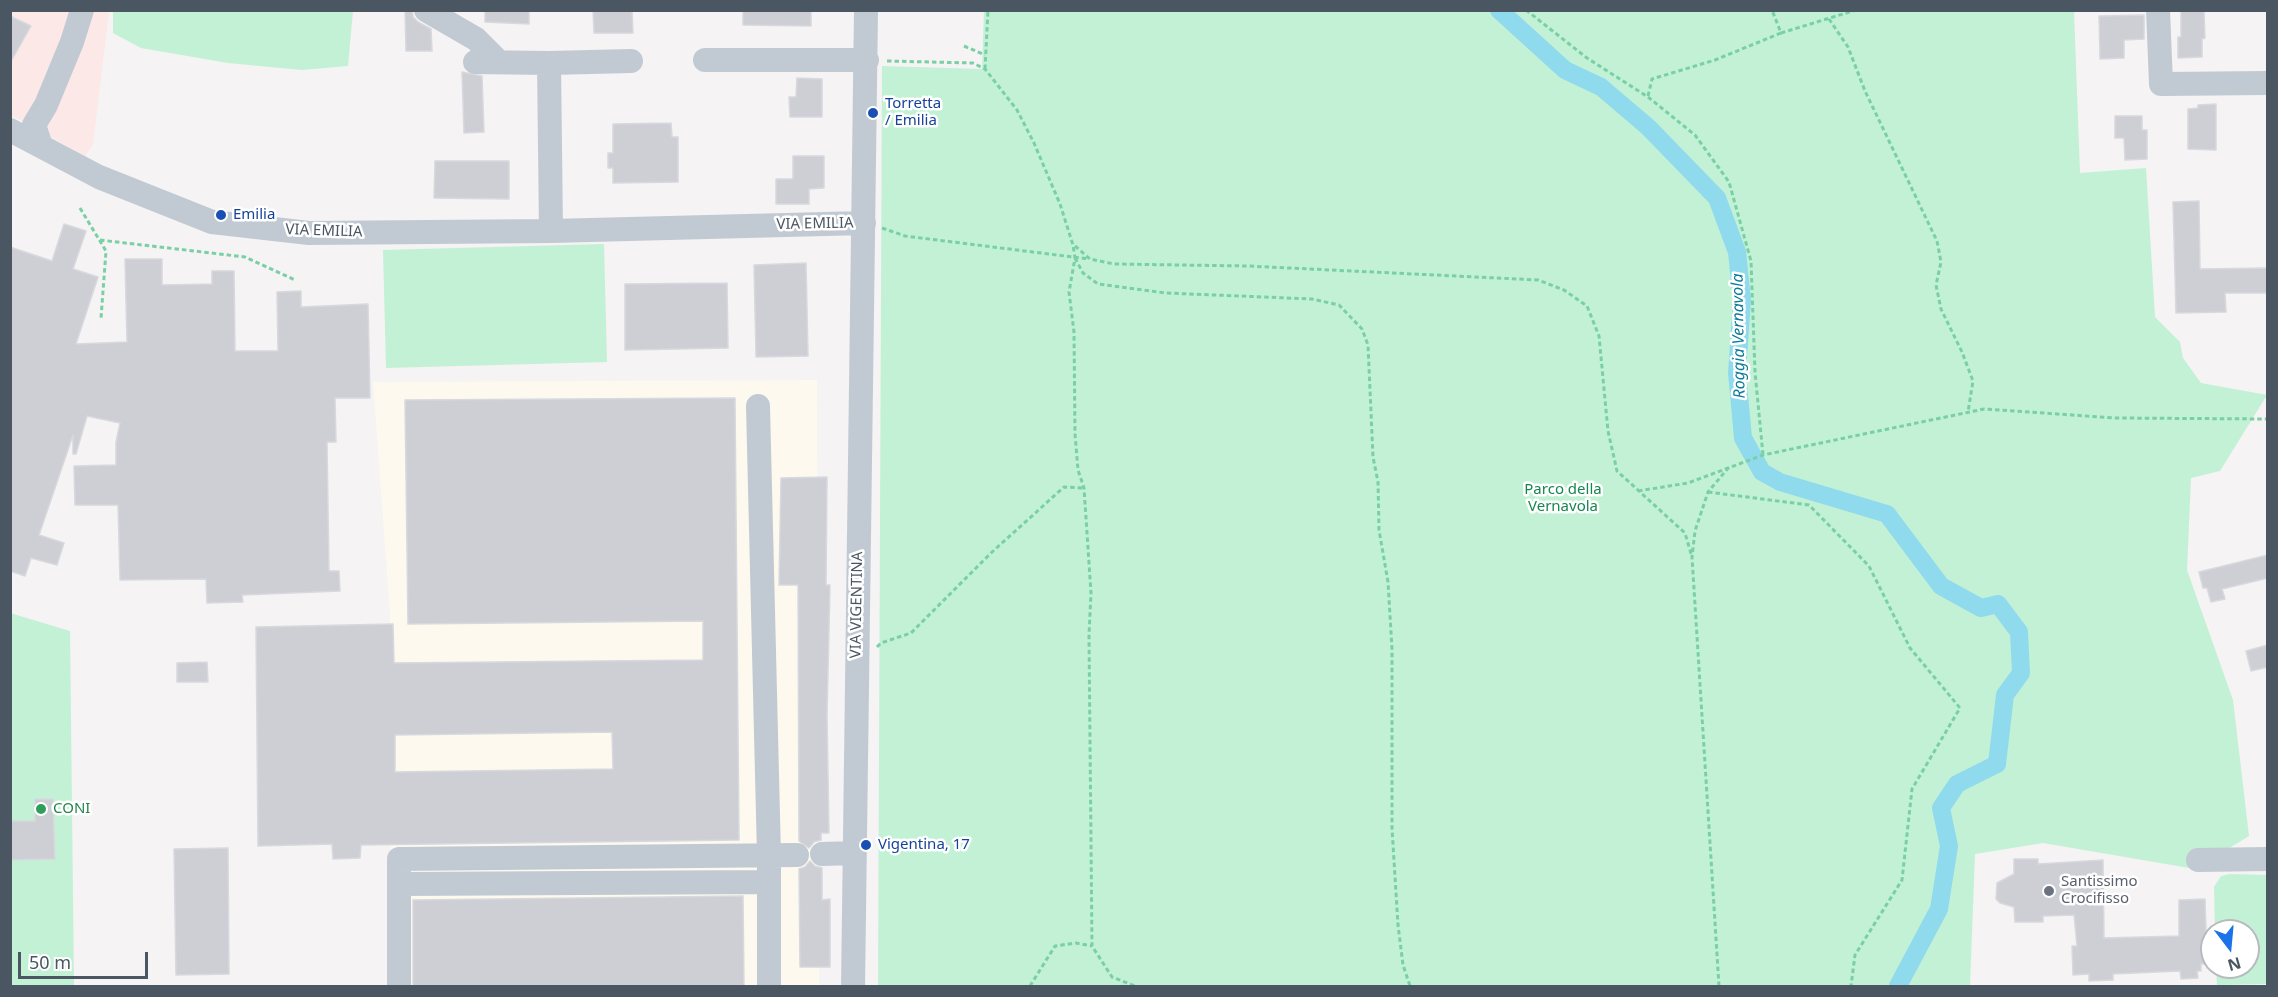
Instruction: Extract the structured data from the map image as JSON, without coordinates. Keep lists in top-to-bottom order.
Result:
{
  "streets": {
    "street": ["VIA EMILIA", "VIA VIGENTINA"]
  },
  "crossings": [
    ["VIA EMILIA", "VIA VIGENTINA"]
  ],
  "water": ["Roggia Vernavola"],
  "parks": ["Parco della Vernavola"],
  "places": [
    "Torretta / Emilia",
    "Emilia",
    "CONI",
    "Vigentina, 17",
    "Santissimo Crocifisso"
  ],
  "scale_bar": "50 m",
  "north": "bottom"
}
